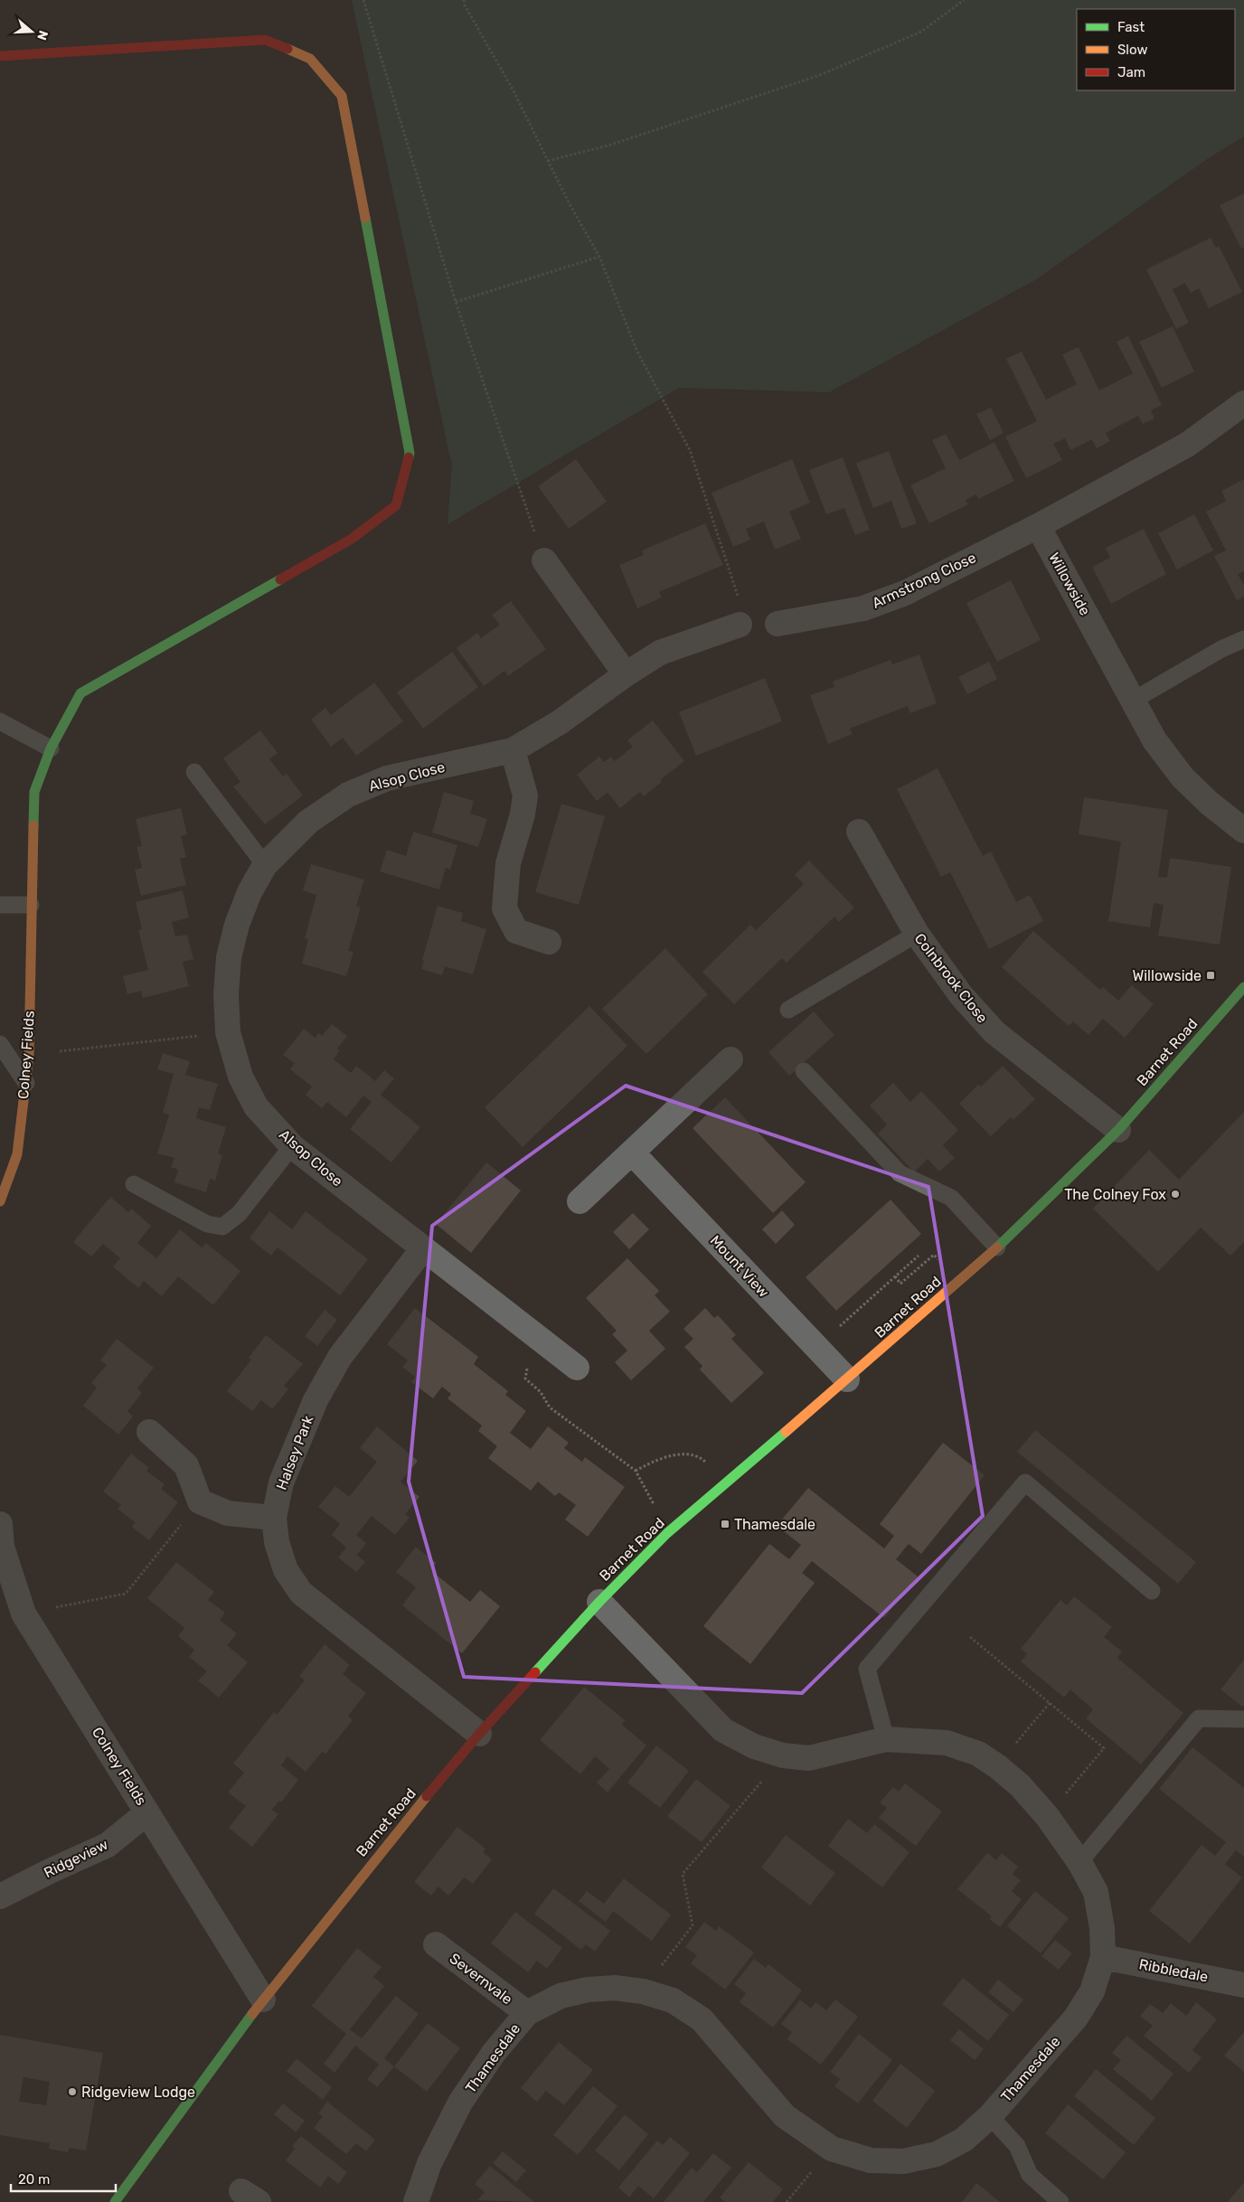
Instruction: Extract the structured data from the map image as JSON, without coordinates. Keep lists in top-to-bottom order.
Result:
{
  "streets": {
    "street": [
      "Armstrong Close",
      "Willowside",
      "Alsop Close",
      "Colnbrook Close",
      "Barnet Road",
      "Colney Fields",
      "Mount View",
      "Halsey Park",
      "Ridgeview",
      "Ribbledale",
      "Severnvale",
      "Thamesdale"
    ]
  },
  "crossings": [
    ["Armstrong Close", "Willowside"],
    ["Alsop Close", "Halsey Park"],
    ["Colnbrook Close", "Barnet Road"],
    ["Barnet Road", "Colney Fields"],
    ["Barnet Road", "Mount View"],
    ["Barnet Road", "Halsey Park"],
    ["Barnet Road", "Thamesdale"],
    ["Colney Fields", "Ridgeview"],
    ["Ribbledale", "Thamesdale"],
    ["Severnvale", "Thamesdale"]
  ],
  "places": {
    "transit": ["Willowside", "Thamesdale"],
    "other": ["The Colney Fox", "Ridgeview Lodge"]
  },
  "legend": ["Fast", "Slow", "Jam"],
  "scale_bar": "20 m",
  "north": "right"
}
